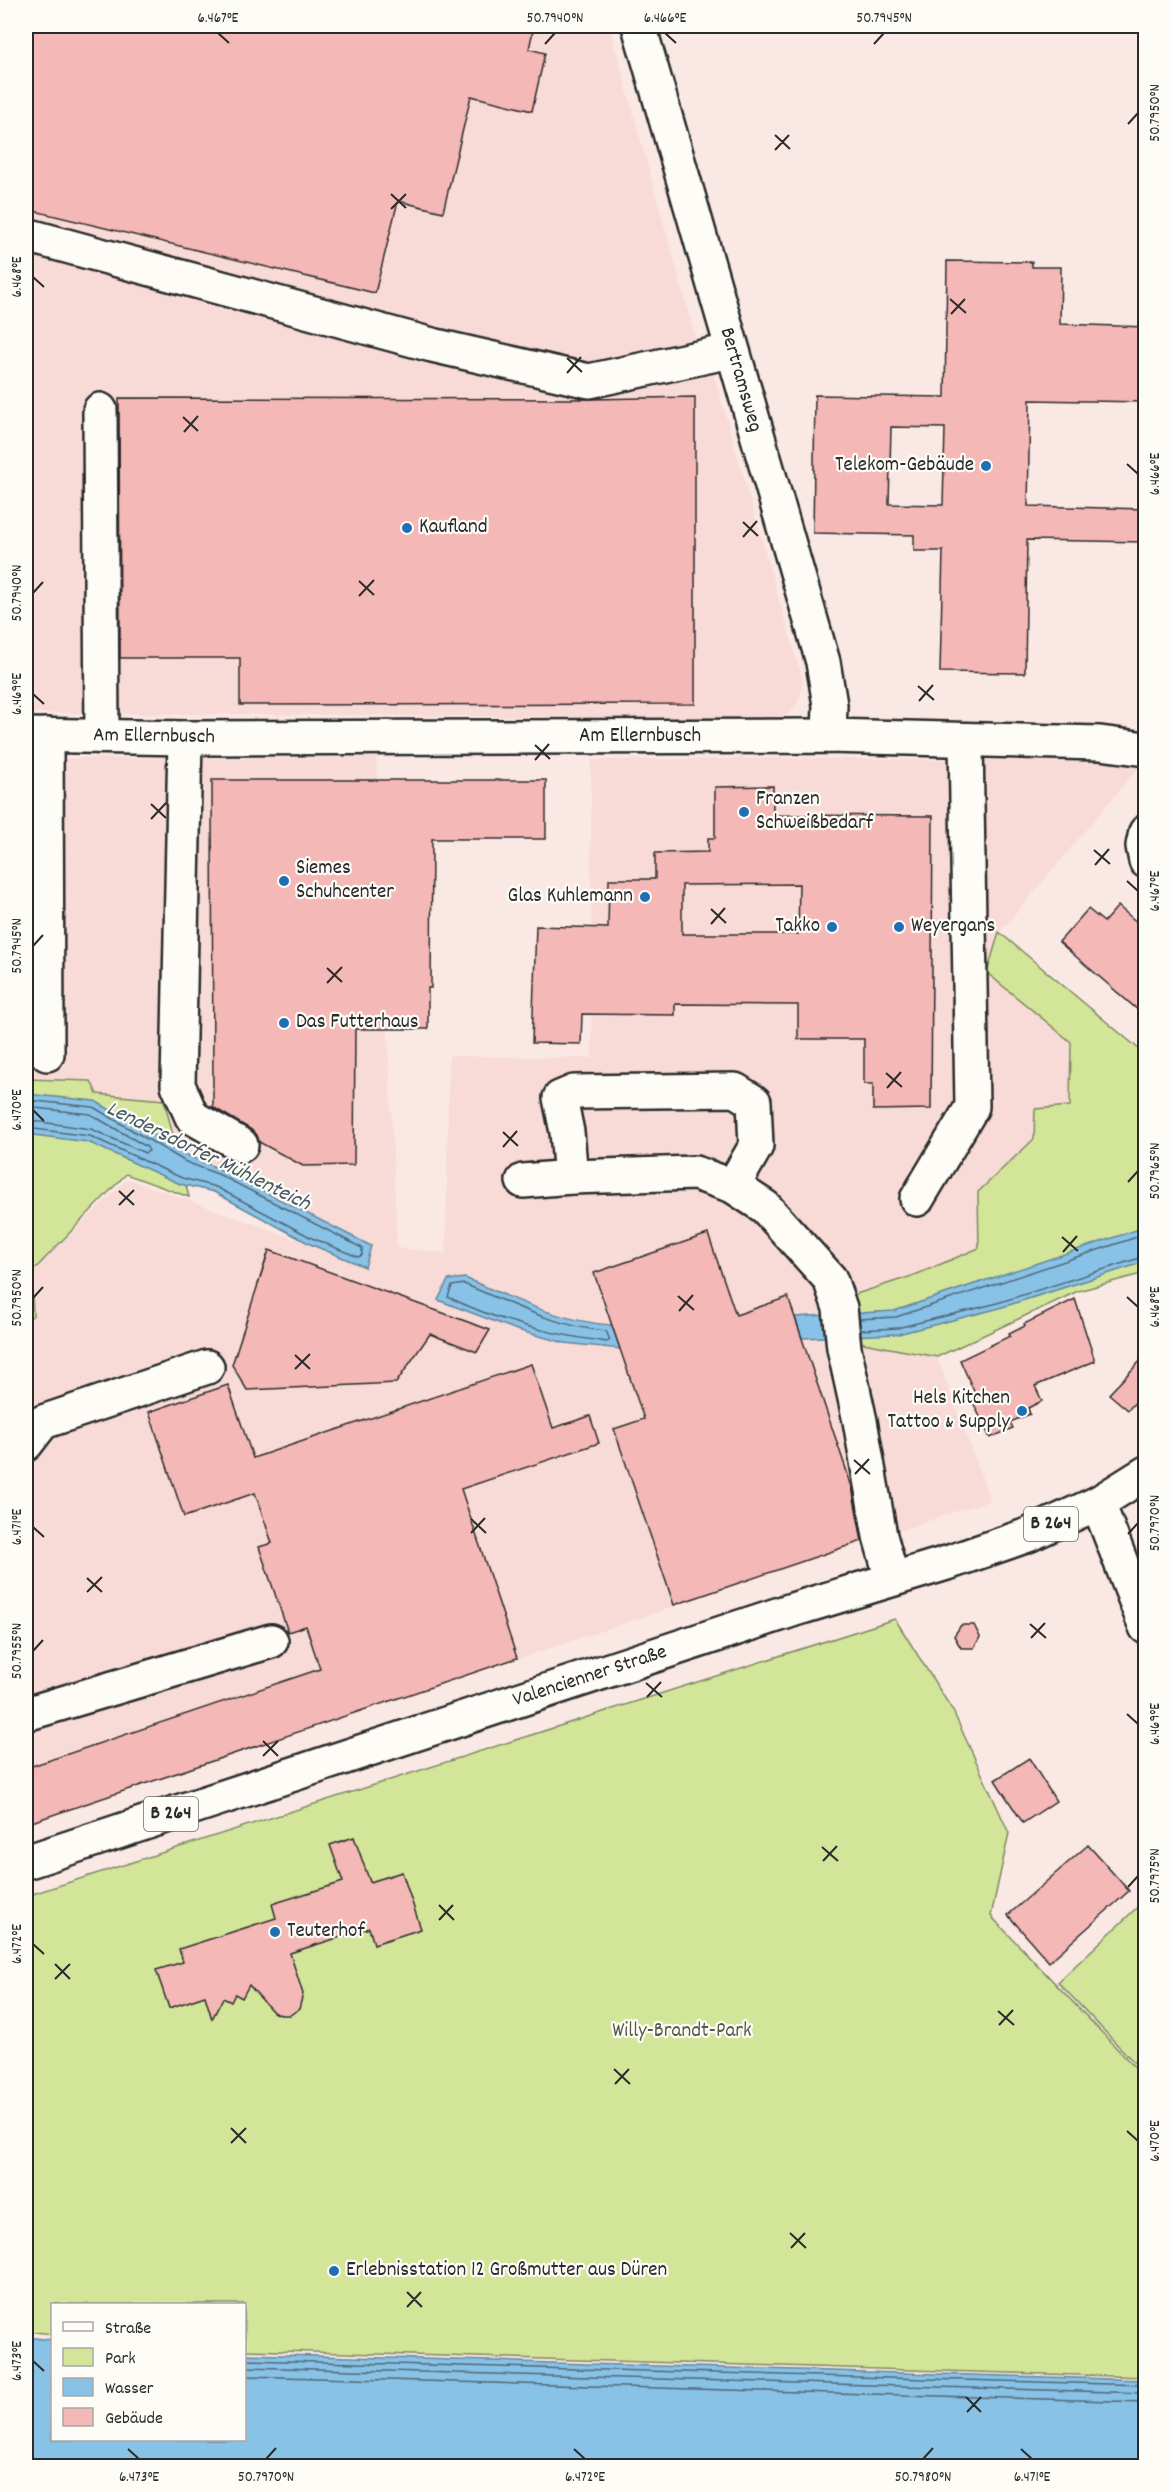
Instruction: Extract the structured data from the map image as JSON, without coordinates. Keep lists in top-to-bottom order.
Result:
{
  "streets": {
    "street": [
      "Bertramsweg",
      "Am Ellernbusch",
      "B 264",
      "Valencienner Straße"
    ]
  },
  "crossings": [
    ["Bertramsweg", "Am Ellernbusch"]
  ],
  "water": ["Lendersdorfer Mühlenteich"],
  "parks": ["Willy-Brandt-Park"],
  "places": [
    "Telekom-Gebäude",
    "Kaufland",
    "Franzen Schweißbedarf",
    "Siemes Schuhcenter",
    "Glas Kuhlemann",
    "Takko",
    "Weyergans",
    "Das Futterhaus",
    "Hels Kitchen Tattoo & Supply",
    "Teuterhof",
    "Erlebnisstation 12 Großmutter aus Düren"
  ],
  "legend": [
    "Straße",
    "Park",
    "Wasser",
    "Gebäude"
  ],
  "coordinates": [
    "6.467°E",
    "50.7940°N",
    "6.466°E",
    "50.7945°N",
    "50.7950°N",
    "6.468°E",
    "6.469°E",
    "6.470°E",
    "50.7965°N",
    "50.7970°N",
    "6.471°E",
    "50.7955°N",
    "50.7975°N",
    "6.472°E",
    "6.473°E",
    "50.7980°N"
  ]
}
